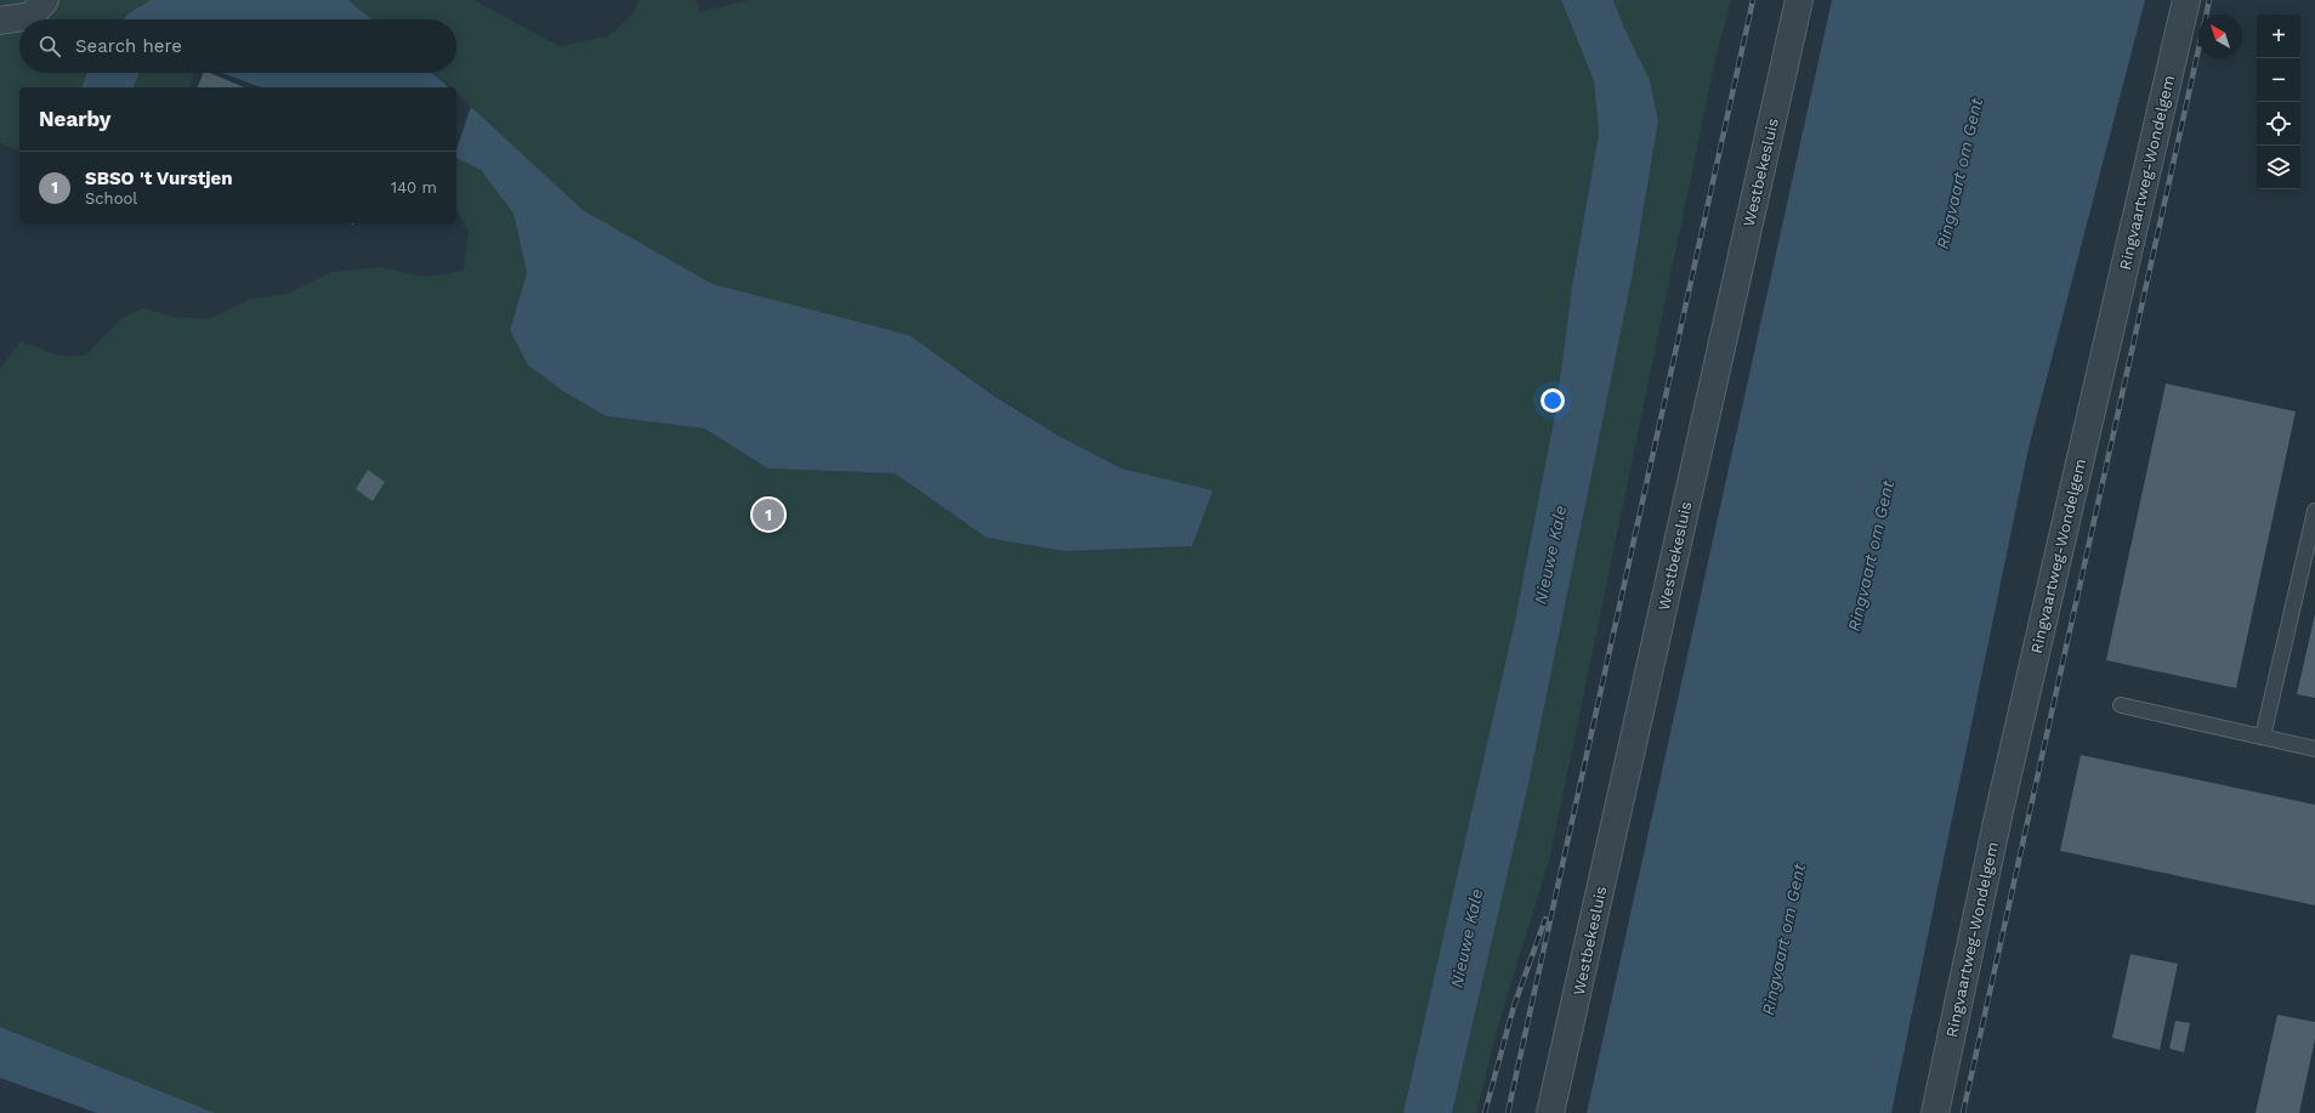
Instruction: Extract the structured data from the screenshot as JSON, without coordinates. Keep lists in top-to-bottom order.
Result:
{
  "streets": {
    "street": ["Westbekesluis", "Ringvaartweg-Wondelgem"]
  },
  "water": ["Ringvaart om Gent", "Nieuwe Kale"],
  "north": "top left",
  "page": {
    "map_buttons": ["+", "−"],
    "search": "Search here",
    "heading": "Nearby",
    "list": [
      {
        "mark": "1",
        "name": "SBSO 't Vurstjen",
        "note": "School",
        "value": "140 m"
      }
    ],
    "pins": "1"
  }
}
